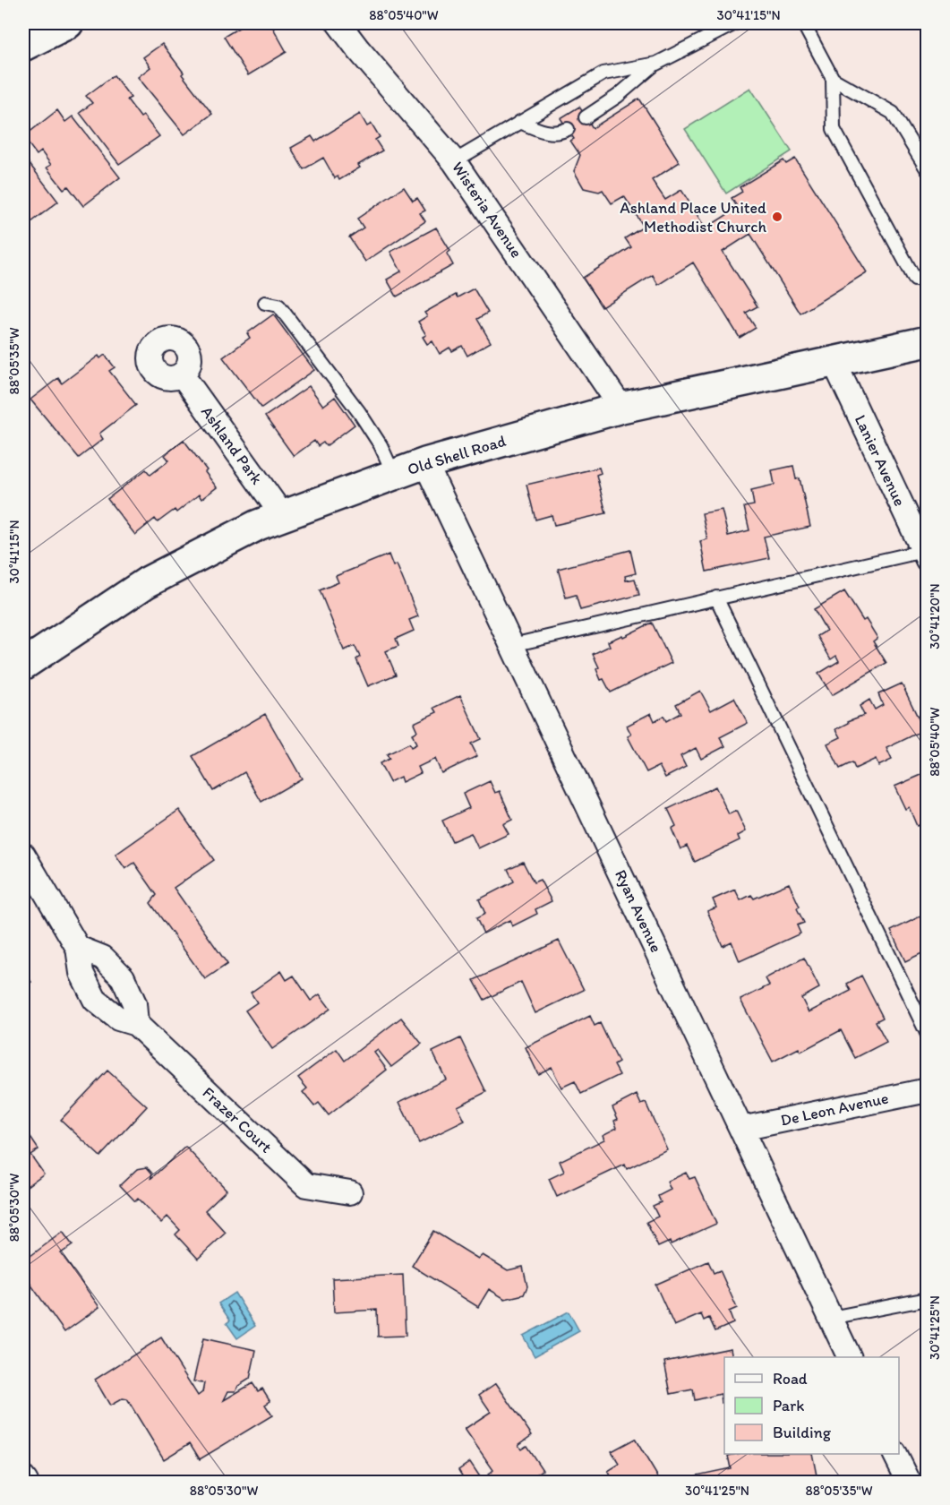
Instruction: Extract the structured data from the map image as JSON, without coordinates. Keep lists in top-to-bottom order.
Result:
{
  "streets": {
    "street": [
      "Wisteria Avenue",
      "Ashland Park",
      "Old Shell Road",
      "Lanier Avenue",
      "Ryan Avenue",
      "De Leon Avenue",
      "Frazer Court"
    ]
  },
  "crossings": [
    ["Wisteria Avenue", "Old Shell Road"],
    ["Ashland Park", "Old Shell Road"],
    ["Old Shell Road", "Lanier Avenue"],
    ["Old Shell Road", "Ryan Avenue"],
    ["Ryan Avenue", "De Leon Avenue"]
  ],
  "places": ["Ashland Place United Methodist Church"],
  "legend": ["Road", "Park", "Building"],
  "coordinates": [
    "88°05'40\"W",
    "30°41'15\"N",
    "88°05'35\"W",
    "30°41'20\"N",
    "88°05'30\"W",
    "30°41'25\"N"
  ]
}
